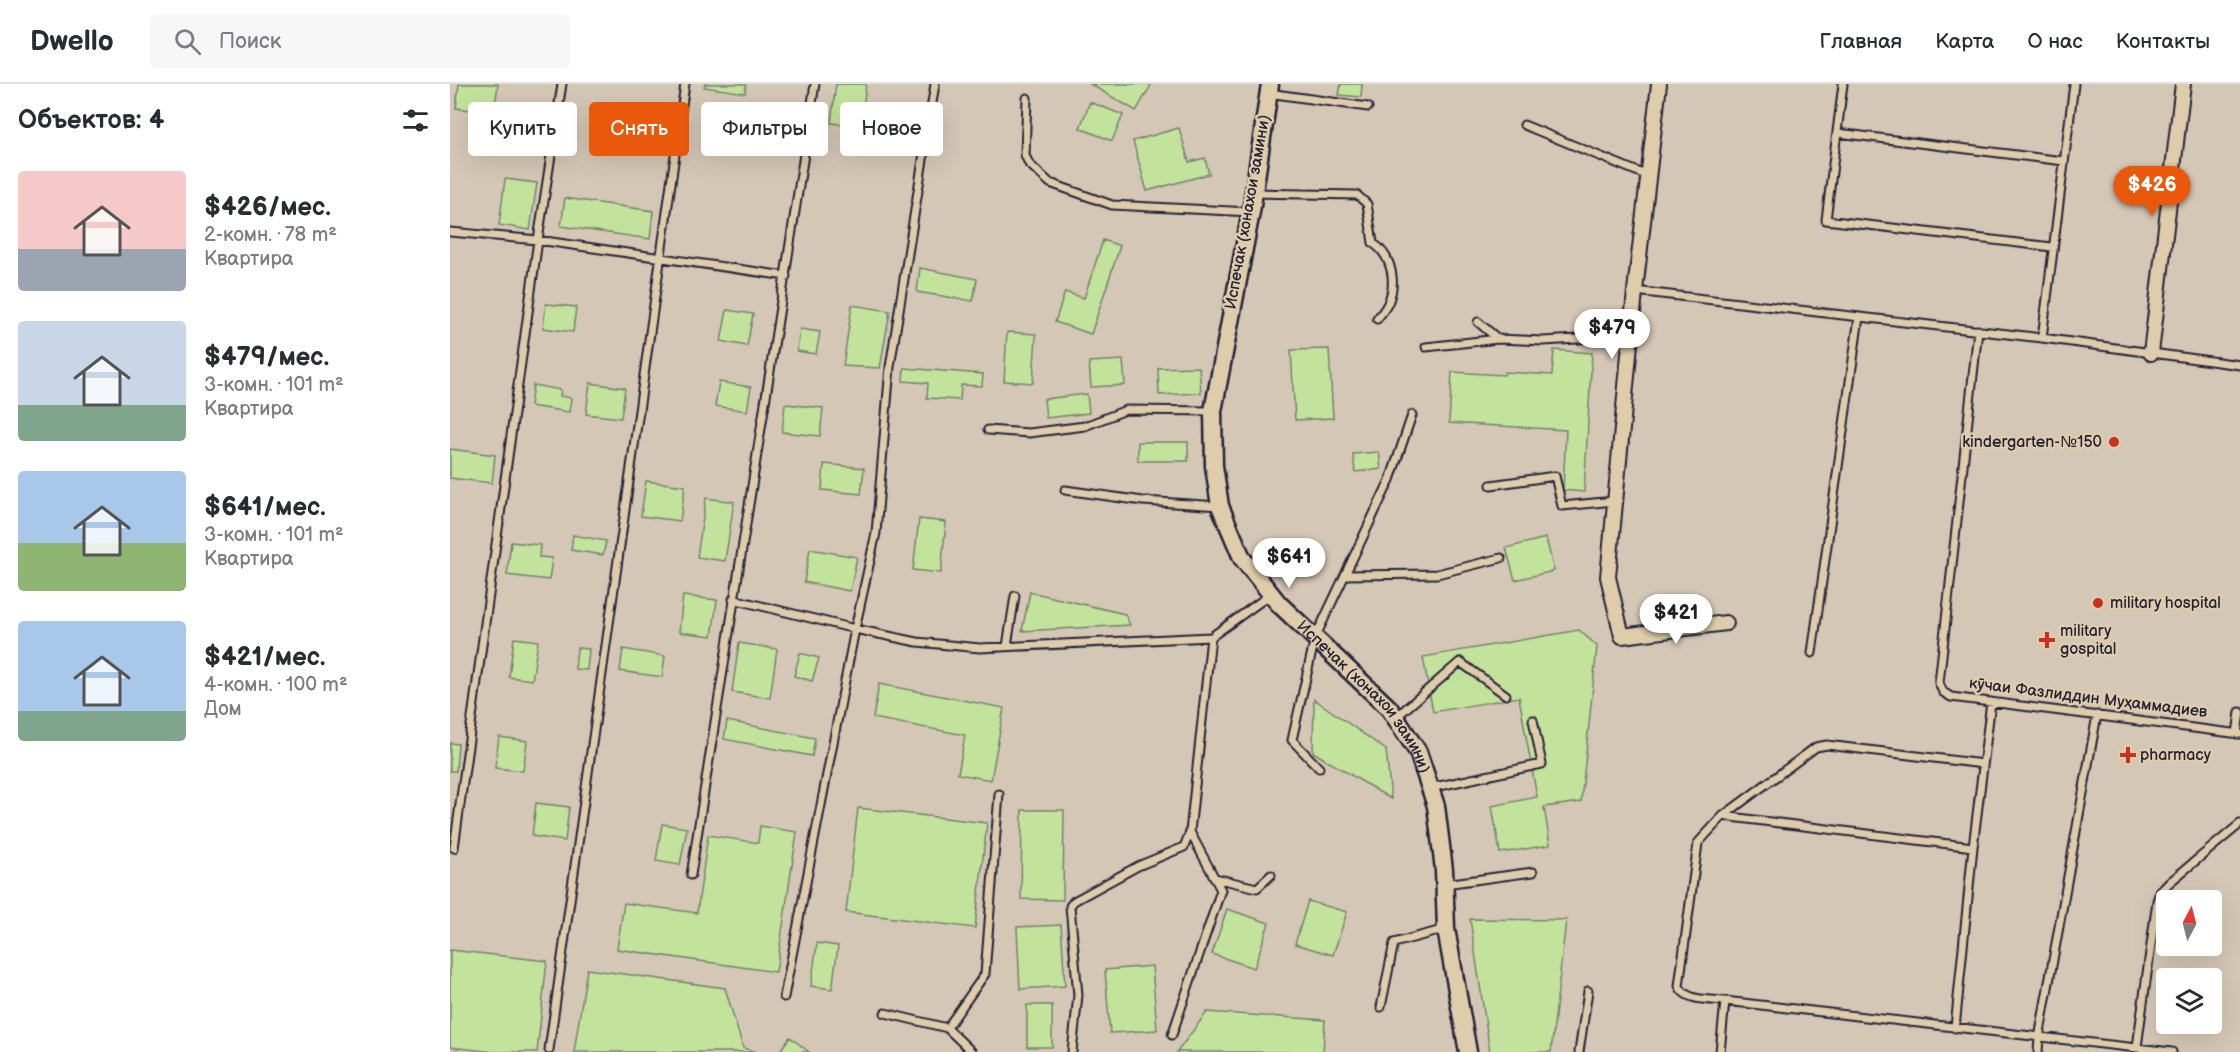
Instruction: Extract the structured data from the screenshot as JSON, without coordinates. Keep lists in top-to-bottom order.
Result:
{
  "streets": {
    "street": ["Испечак (хонахои замини)"],
    "lane": ["кӯчаи Фазлиддин Муҳаммадиев"]
  },
  "places": {
    "other": ["kindergarten-№150", "military hospital"],
    "health": ["military gospital", "pharmacy"]
  },
  "north": "top",
  "page": {
    "header": "Dwello",
    "search": "Поиск",
    "nav": [
      "Главная",
      "Карта",
      "О нас",
      "Контакты"
    ],
    "heading": "Объектов: 4",
    "chip": [
      "Купить",
      "Снять",
      "Фильтры",
      "Новое"
    ],
    "list": [
      {
        "name": "$426/мес.",
        "note": "2-комн. · 78 m² · Квартира"
      },
      {
        "name": "$479/мес.",
        "note": "3-комн. · 101 m² · Квартира"
      },
      {
        "name": "$641/мес.",
        "note": "3-комн. · 101 m² · Квартира"
      },
      {
        "name": "$421/мес.",
        "note": "4-комн. · 100 m² · Дом"
      }
    ],
    "price": [
      "$426",
      "$479",
      "$641",
      "$421"
    ]
  }
}
